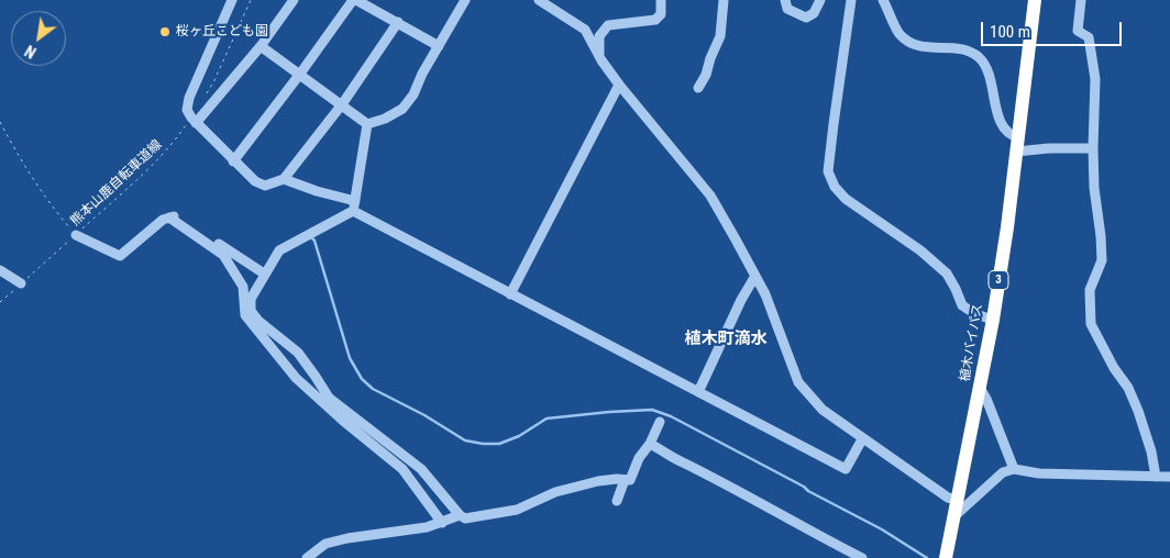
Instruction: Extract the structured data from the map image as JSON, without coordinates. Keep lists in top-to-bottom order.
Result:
{
  "streets": {
    "highway": ["3", "植木バイパス"],
    "path": ["熊本山鹿自転車道線"]
  },
  "districts": ["植木町滴水"],
  "places": ["桜ヶ丘こども園"],
  "scale_bar": "100 m",
  "north": "bottom left"
}
